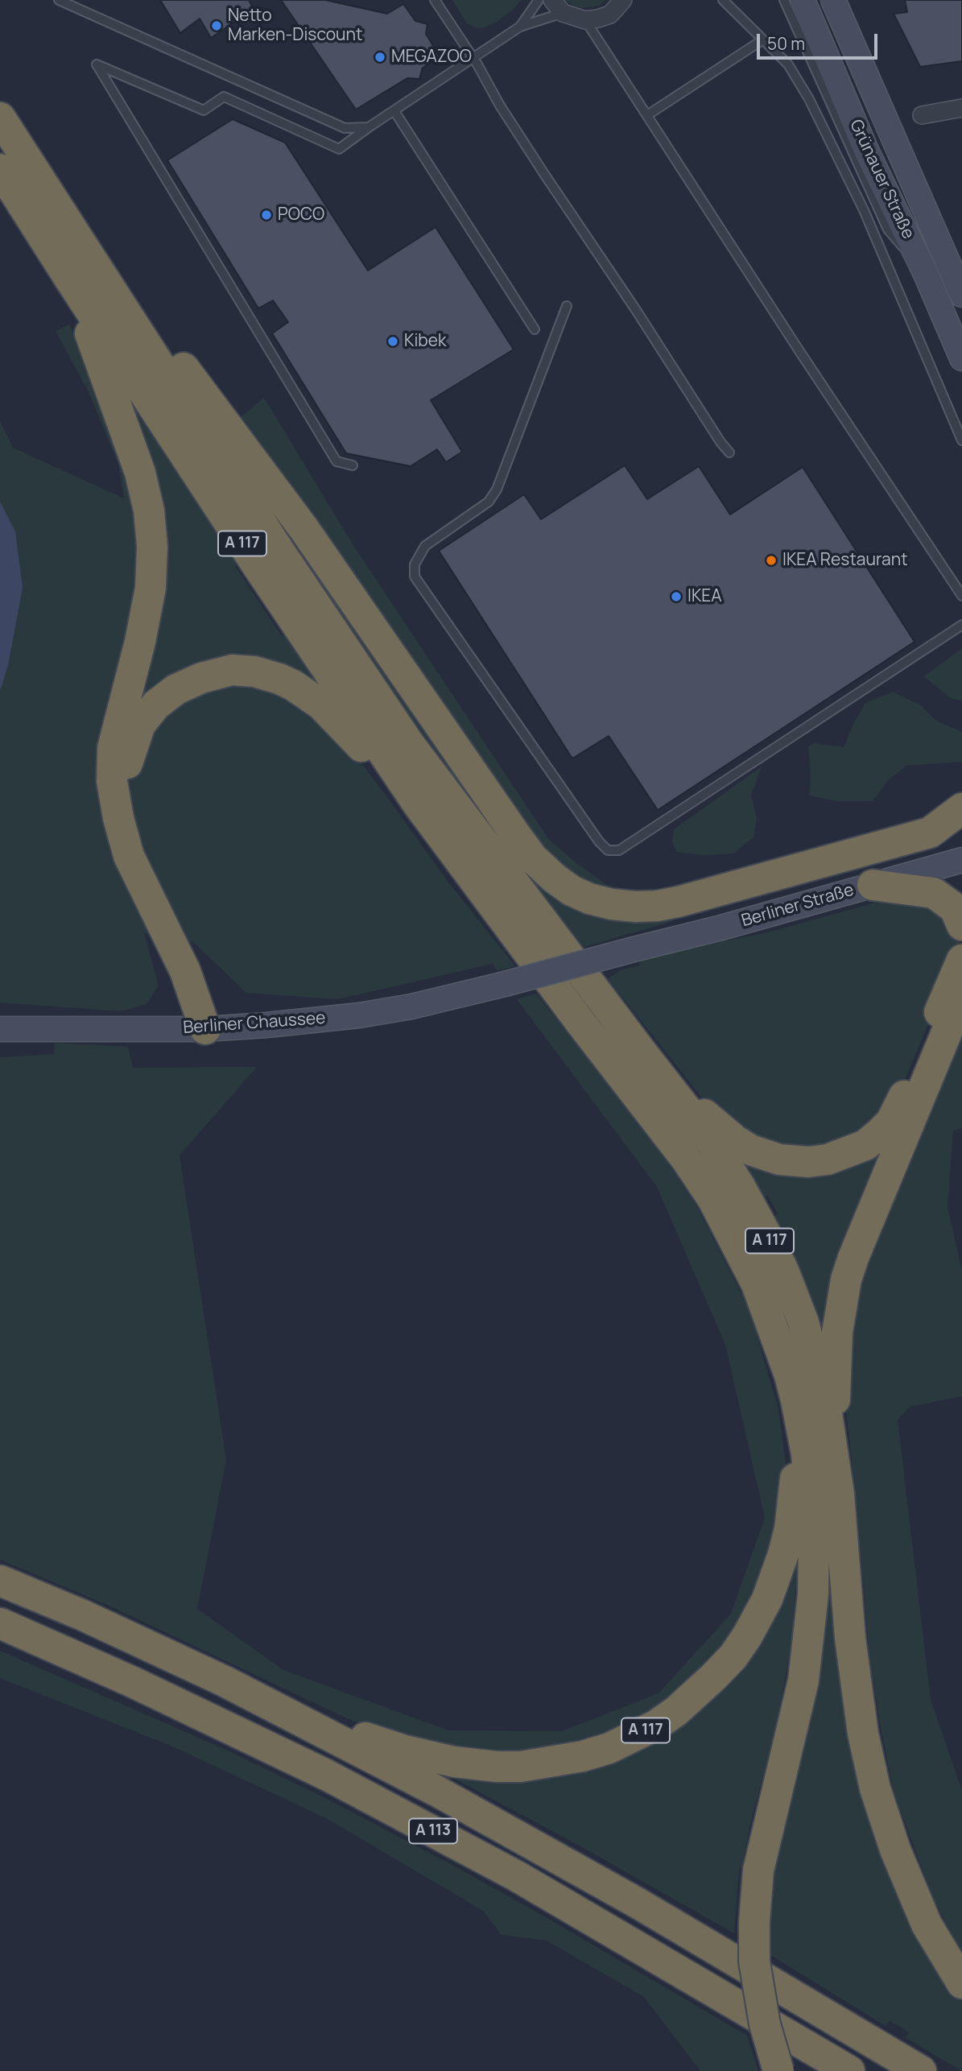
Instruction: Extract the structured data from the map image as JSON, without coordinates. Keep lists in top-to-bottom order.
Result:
{
  "streets": {
    "highway": ["A 117", "A 113"],
    "street": ["Grünauer Straße", "Berliner Straße", "Berliner Chaussee"]
  },
  "crossings": [
    ["A 117", "A 113"],
    ["Berliner Straße", "Berliner Chaussee"]
  ],
  "places": [
    "Netto Marken-Discount",
    "MEGAZOO",
    "POCO",
    "Kibek",
    "IKEA Restaurant",
    "IKEA"
  ],
  "scale_bar": "50 m"
}
